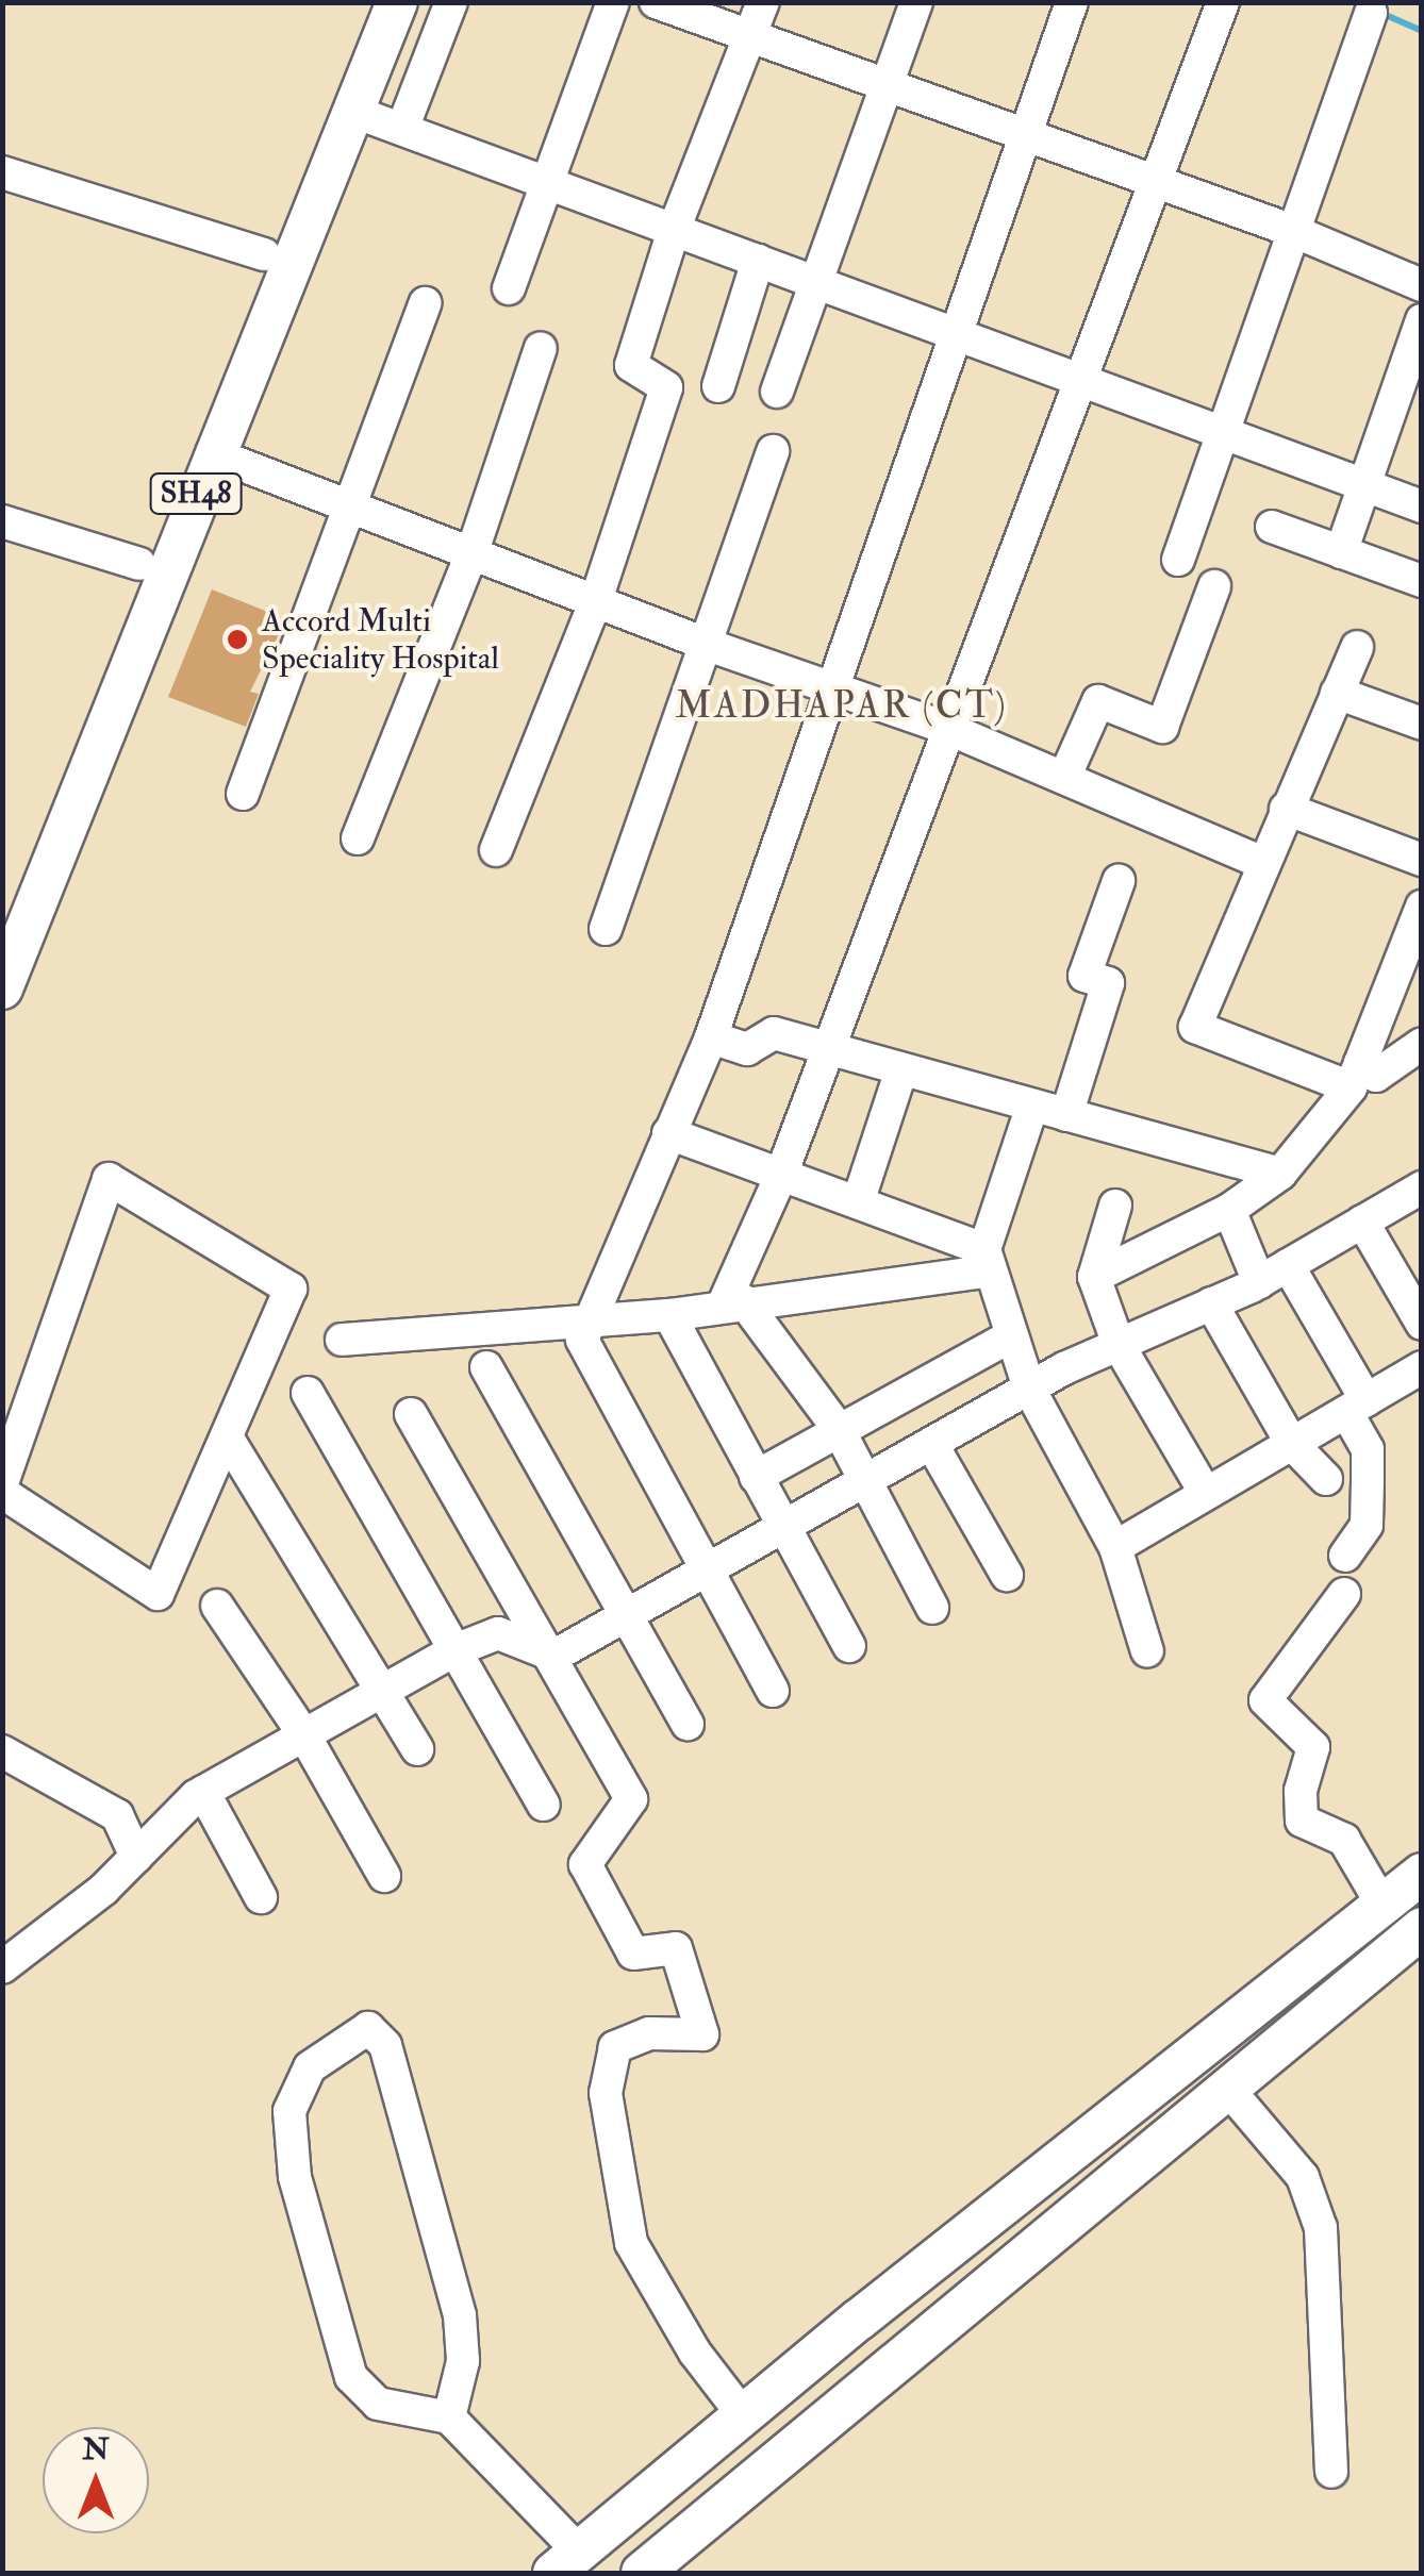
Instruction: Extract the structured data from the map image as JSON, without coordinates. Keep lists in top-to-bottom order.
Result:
{
  "streets": {
    "main road": ["SH48"]
  },
  "districts": ["MADHAPAR (CT)"],
  "places": ["Accord Multi Speciality Hospital"],
  "north": "top"
}
